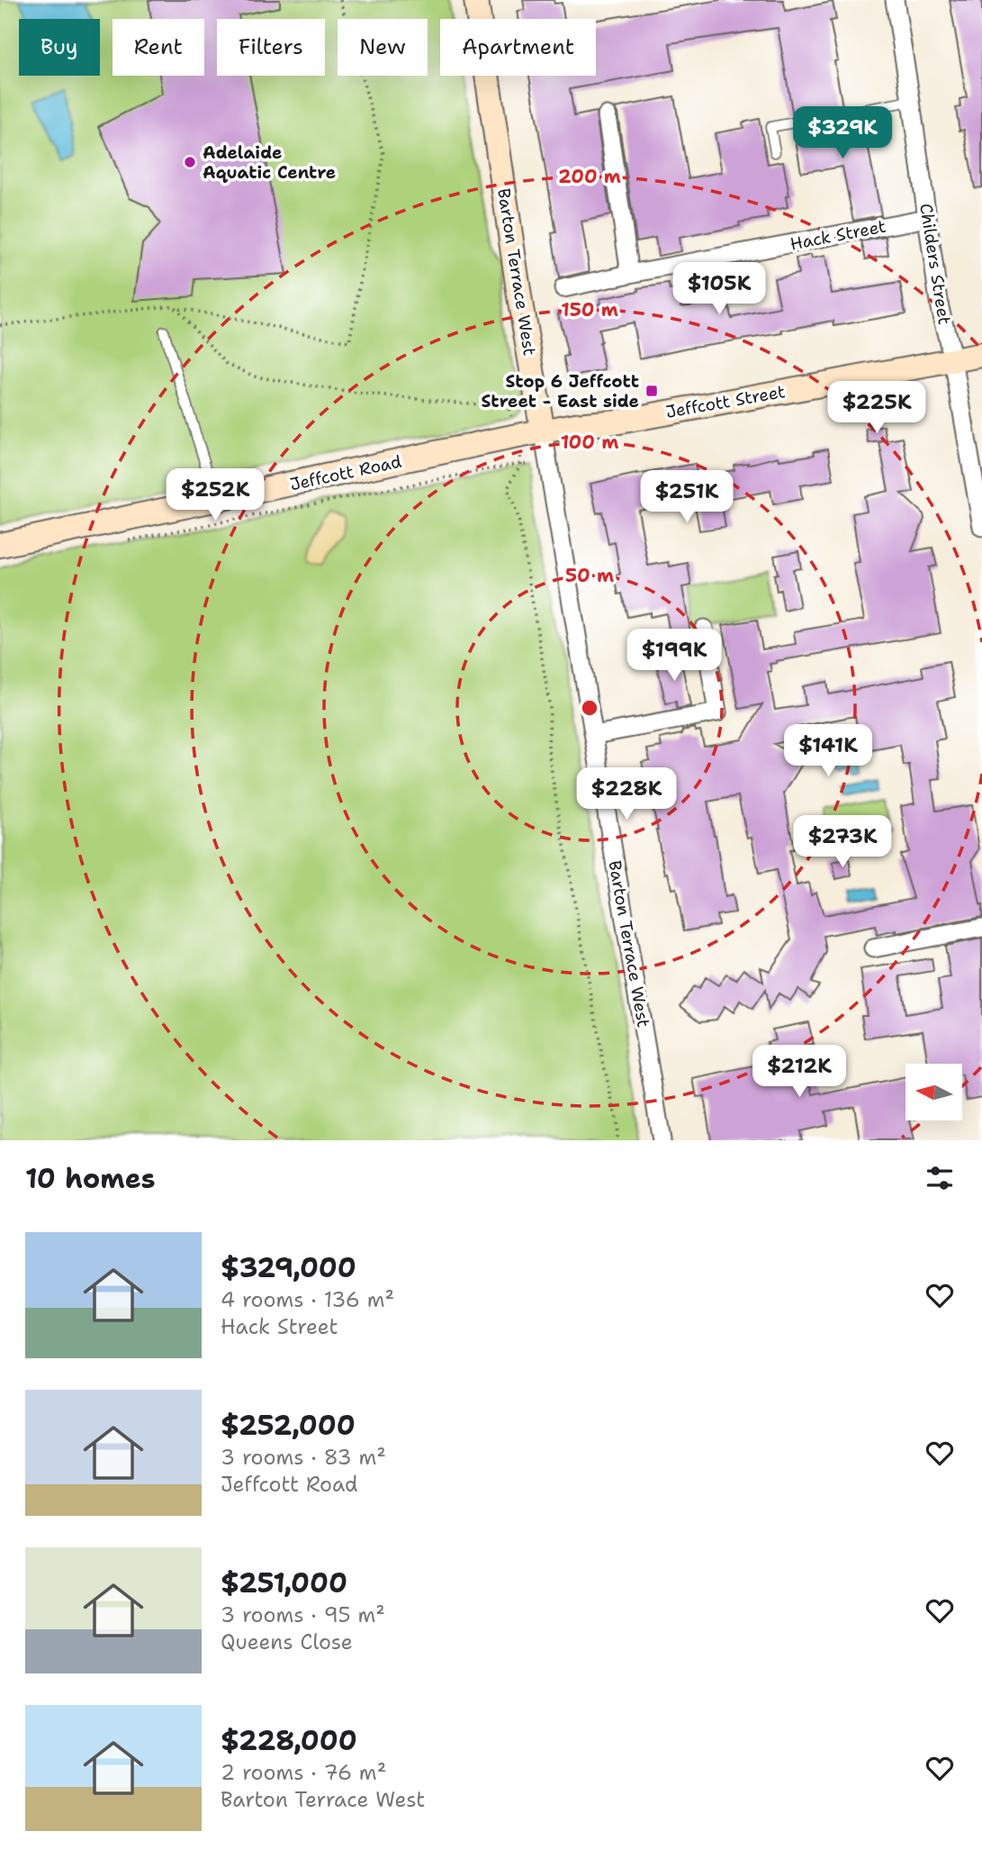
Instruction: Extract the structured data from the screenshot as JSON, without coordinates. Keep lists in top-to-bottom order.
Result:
{
  "streets": {
    "main road": ["Barton Terrace West", "Jeffcott Street", "Jeffcott Road"],
    "street": ["Hack Street", "Childers Street"]
  },
  "crossings": [
    ["Hack Street", "Childers Street"],
    ["Childers Street", "Jeffcott Street"],
    ["Barton Terrace West", "Jeffcott Street"],
    ["Barton Terrace West", "Jeffcott Road"],
    ["Jeffcott Street", "Jeffcott Road"]
  ],
  "places": {
    "other": ["Adelaide Aquatic Centre"],
    "transit": ["Stop 6 Jeffcott Street - East side"]
  },
  "north": "left",
  "page": {
    "chip": [
      "Buy",
      "Rent",
      "Filters",
      "New",
      "Apartment"
    ],
    "price": [
      "$329K",
      "$105K",
      "$225K",
      "$252K",
      "$251K",
      "$199K",
      "$141K",
      "$228K",
      "$273K",
      "$212K"
    ],
    "heading": "10 homes",
    "list": [
      {
        "name": "$329,000",
        "note": "4 rooms · 136 m² · Hack Street"
      },
      {
        "name": "$252,000",
        "note": "3 rooms · 83 m² · Jeffcott Road"
      },
      {
        "name": "$251,000",
        "note": "3 rooms · 95 m² · Queens Close"
      },
      {
        "name": "$228,000",
        "note": "2 rooms · 76 m² · Barton Terrace West"
      }
    ]
  },
  "rings": [
    "200 m",
    "150 m",
    "100 m",
    "50 m"
  ]
}
